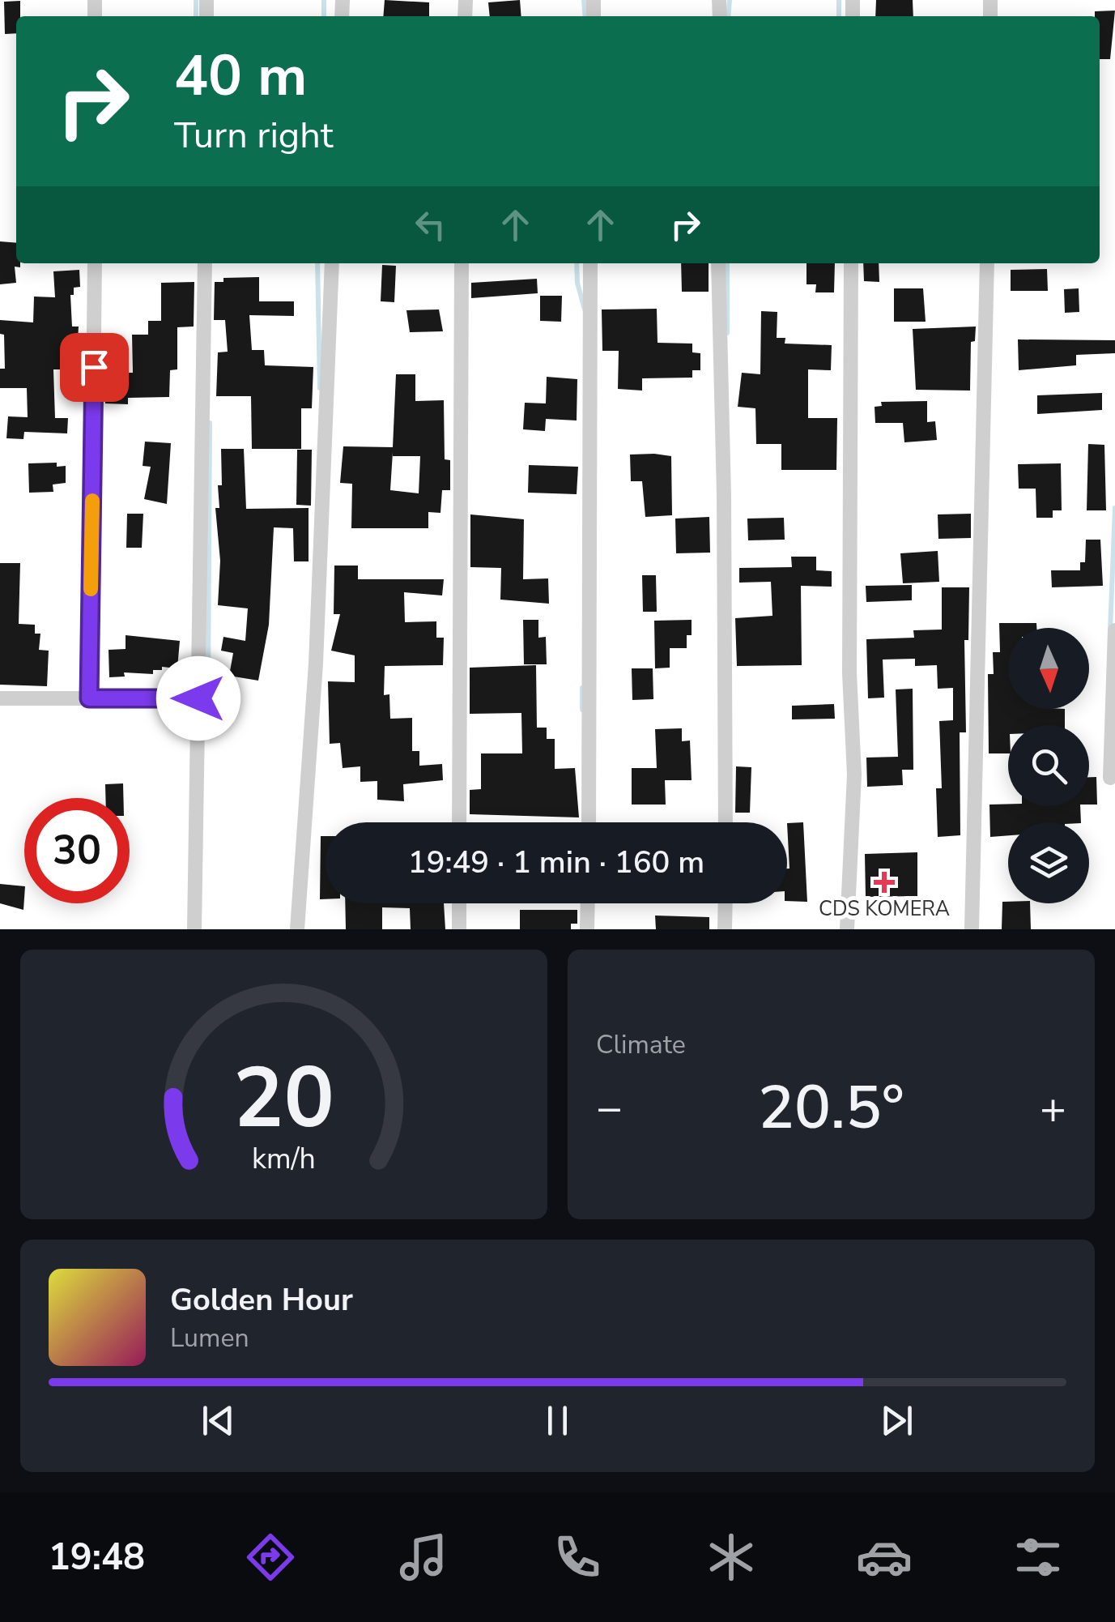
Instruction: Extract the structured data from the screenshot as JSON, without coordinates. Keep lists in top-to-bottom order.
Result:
{
  "places": {
    "health": ["CDS KOMERA"]
  },
  "north": "bottom",
  "page": {
    "turn": ["40 m", "Turn right"],
    "limit": "30",
    "trip": "19:49 · 1 min · 160 m",
    "tile": "Climate",
    "heat": ["−", "20.5°", "+"],
    "song": ["Golden Hour", "Lumen"],
    "tabs": "19:48",
    "gauge": ["20", "km/h"]
  }
}
